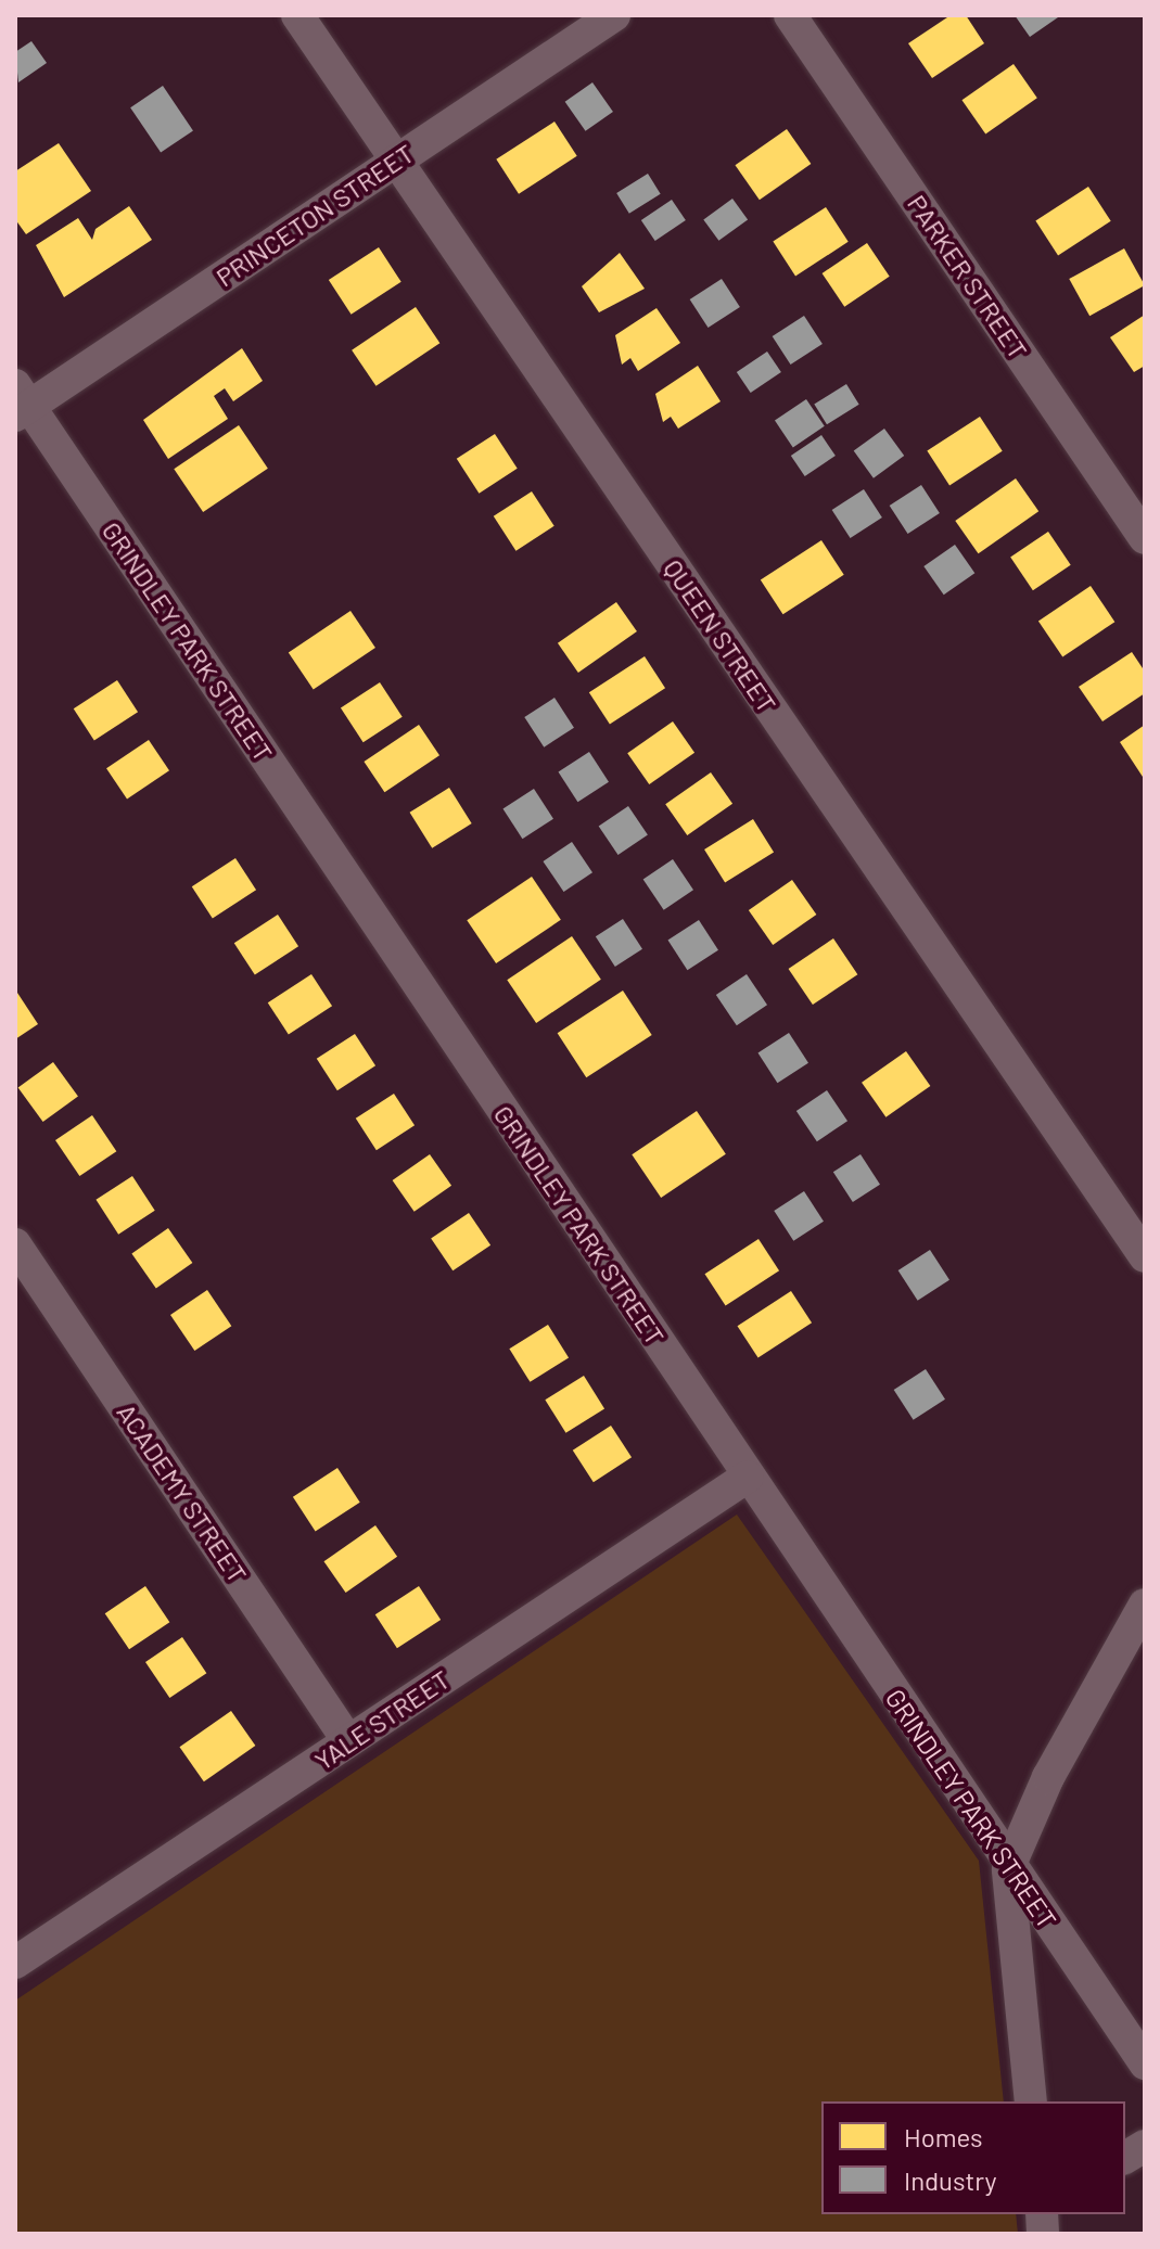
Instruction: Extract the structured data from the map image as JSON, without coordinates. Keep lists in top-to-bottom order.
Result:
{
  "streets": {
    "street": [
      "PRINCETON STREET",
      "PARKER STREET",
      "QUEEN STREET",
      "GRINDLEY PARK STREET",
      "ACADEMY STREET",
      "YALE STREET"
    ]
  },
  "crossings": [
    ["PRINCETON STREET", "QUEEN STREET"],
    ["PRINCETON STREET", "GRINDLEY PARK STREET"],
    ["GRINDLEY PARK STREET", "YALE STREET"],
    ["ACADEMY STREET", "YALE STREET"]
  ],
  "legend": ["Homes", "Industry"]
}
